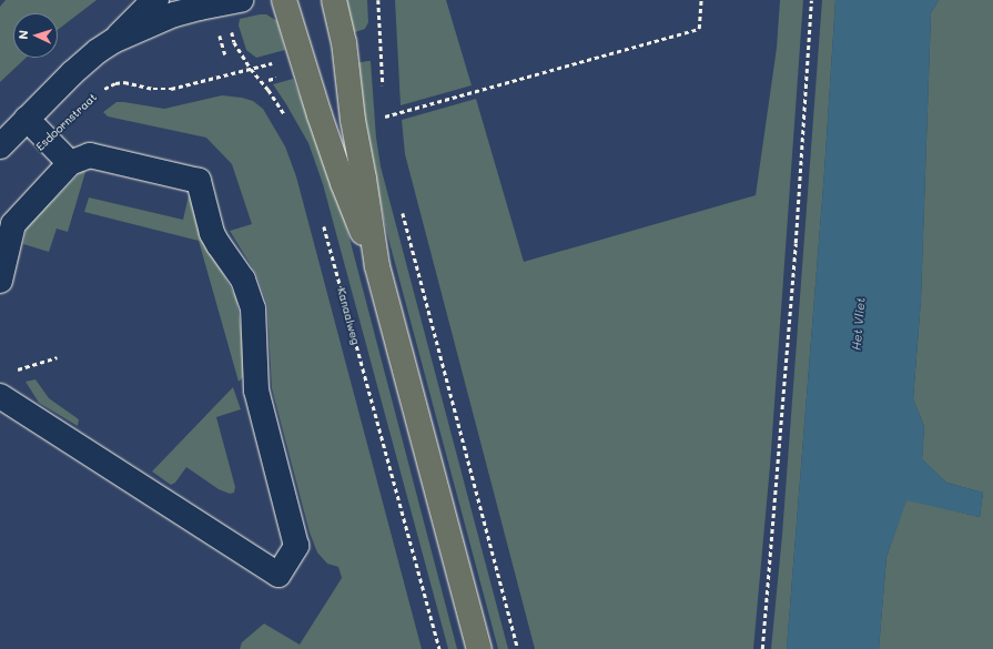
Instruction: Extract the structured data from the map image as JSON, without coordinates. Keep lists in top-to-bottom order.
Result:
{
  "streets": {
    "path": ["Esdoornstraat", "Kanaalweg"]
  },
  "water": ["Het Vliet"],
  "north": "left"
}
